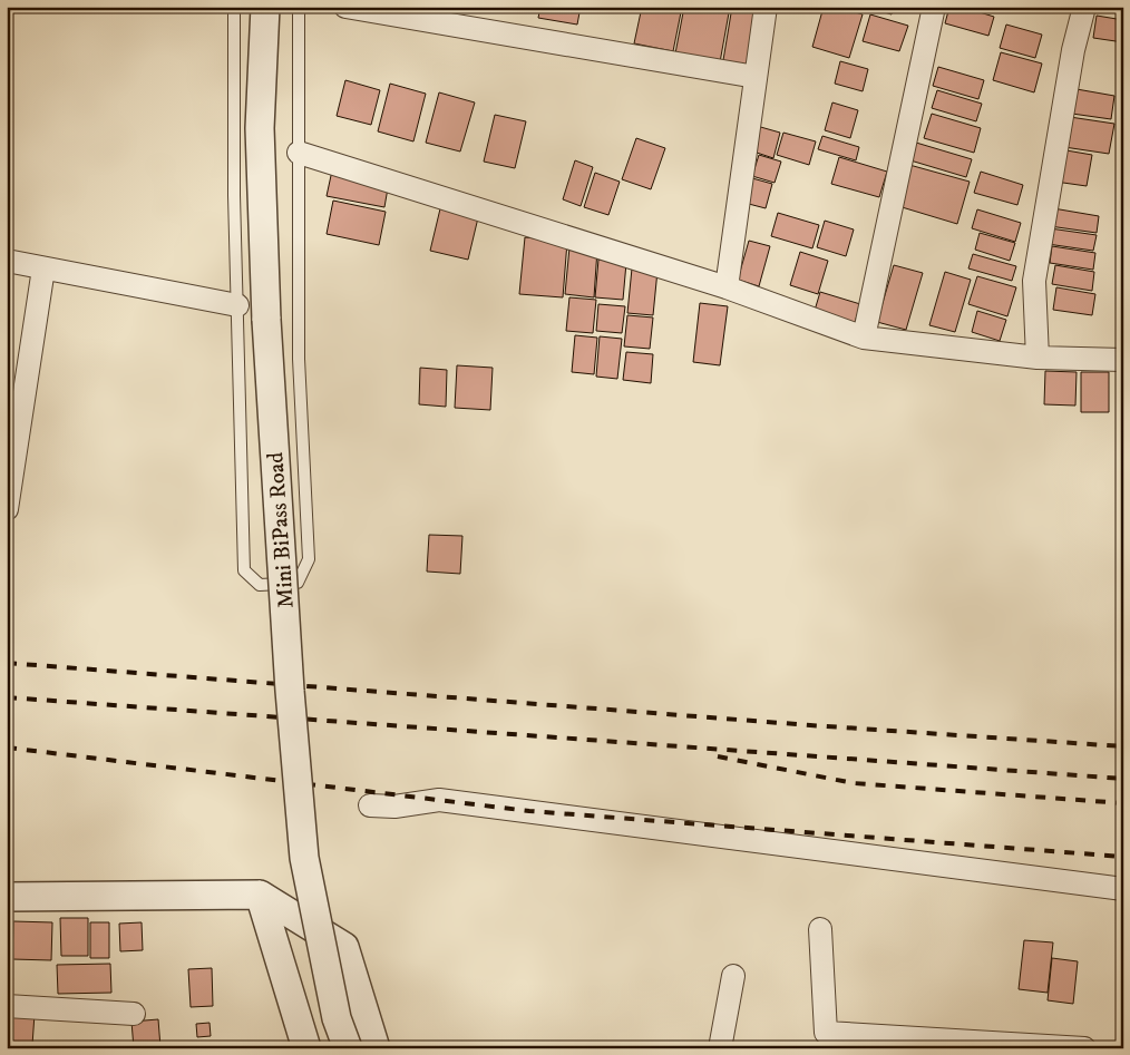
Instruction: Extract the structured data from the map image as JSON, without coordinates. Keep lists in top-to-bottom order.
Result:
{
  "streets": {
    "street": ["Mini BiPass Road"]
  }
}
